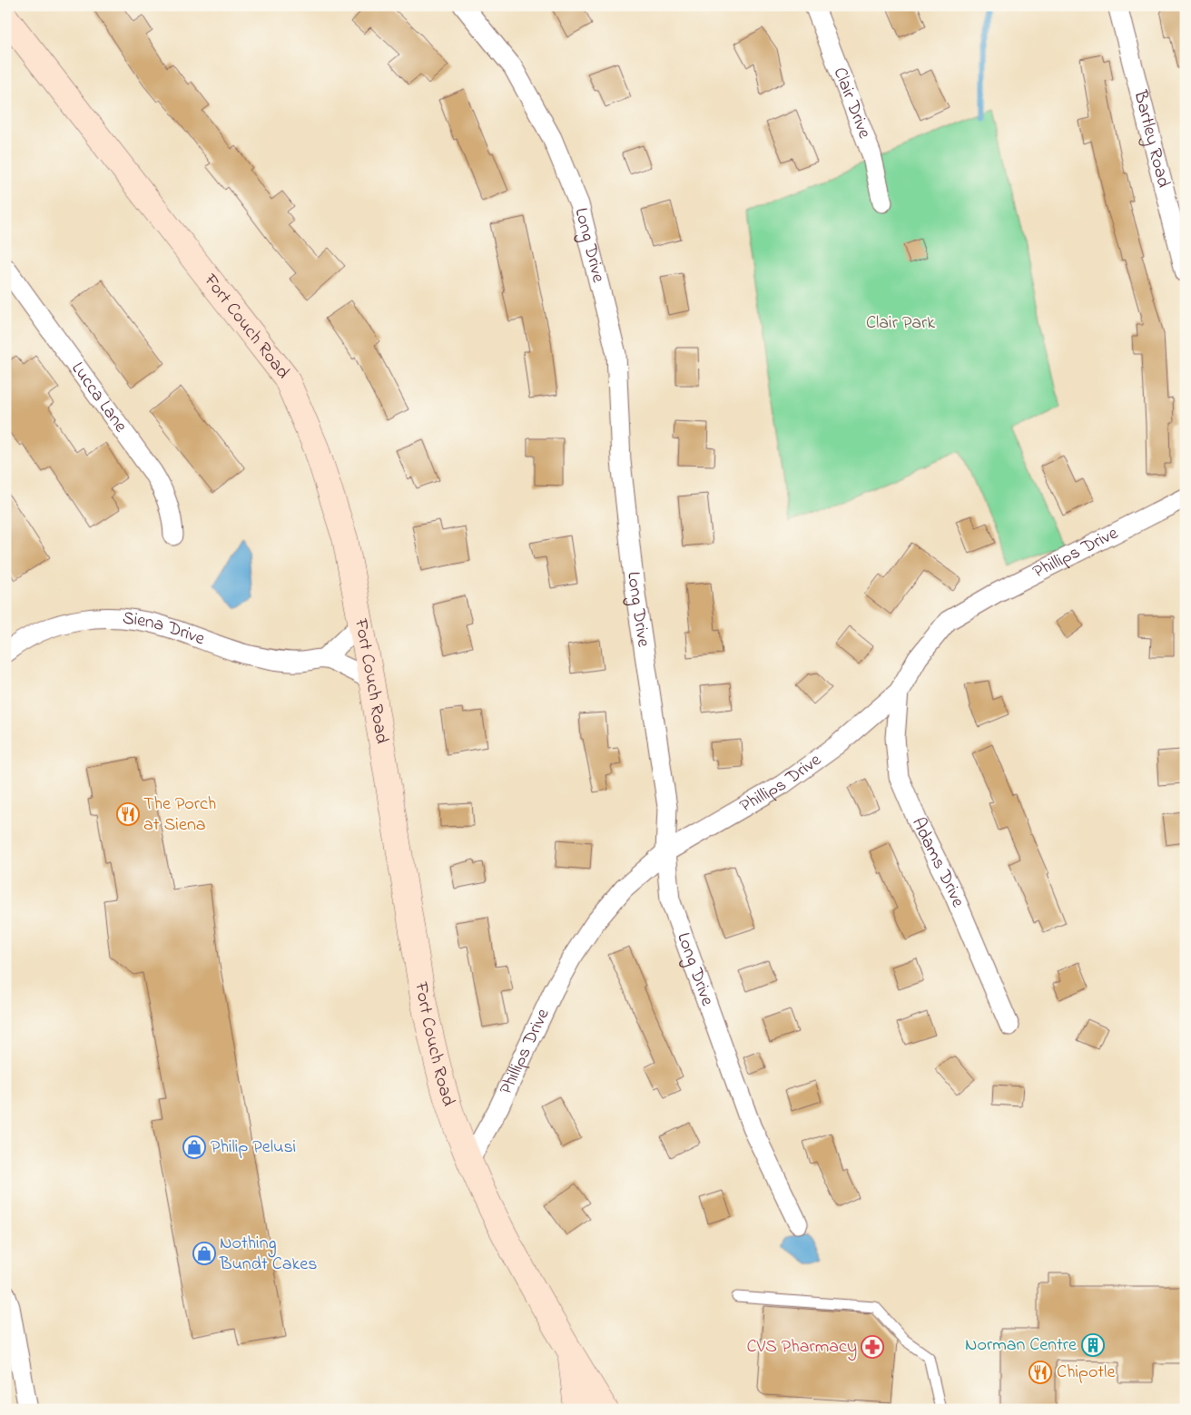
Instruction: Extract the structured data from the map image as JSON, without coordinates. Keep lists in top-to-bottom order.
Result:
{
  "streets": {
    "street": [
      "Clair Drive",
      "Bartley Road",
      "Long Drive",
      "Fort Couch Road",
      "Lucca Lane",
      "Phillips Drive",
      "Siena Drive",
      "Adams Drive"
    ]
  },
  "crossings": [
    ["Long Drive", "Phillips Drive"],
    ["Fort Couch Road", "Phillips Drive"],
    ["Phillips Drive", "Adams Drive"]
  ],
  "parks": ["Clair Park"],
  "places": {
    "restaurant": ["The Porch at Siena", "Chipotle"],
    "shop": ["Philip Pelusi", "Nothing Bundt Cakes"],
    "building": ["Norman Centre"],
    "pharmacy": ["CVS Pharmacy"]
  }
}
